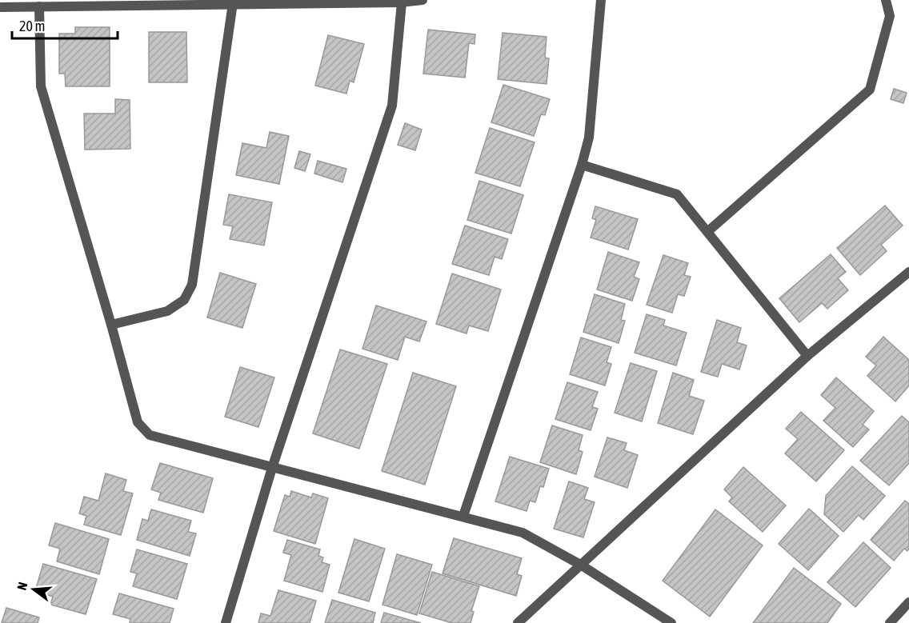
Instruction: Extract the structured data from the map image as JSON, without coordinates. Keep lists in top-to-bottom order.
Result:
{
  "scale_bar": "20 m",
  "north": "left"
}
